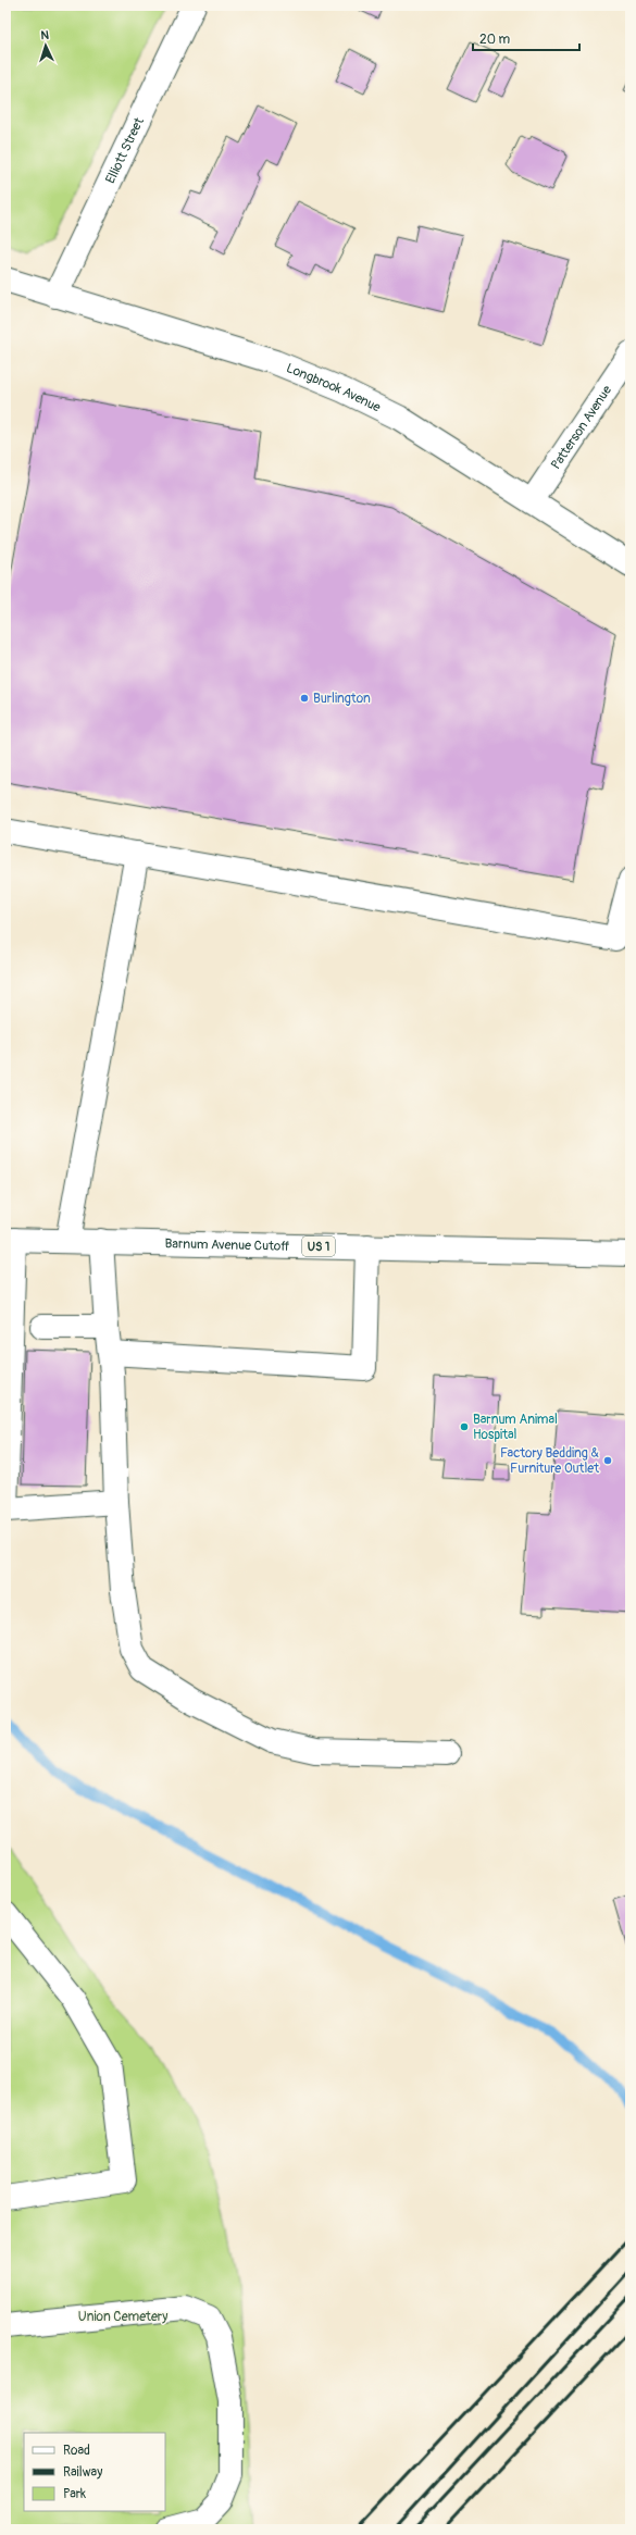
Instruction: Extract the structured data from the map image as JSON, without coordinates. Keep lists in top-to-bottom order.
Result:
{
  "streets": {
    "street": [
      "Elliott Street",
      "Longbrook Avenue",
      "Patterson Avenue",
      "Barnum Avenue Cutoff",
      "US 1"
    ]
  },
  "crossings": [
    ["Elliott Street", "Longbrook Avenue"],
    ["Longbrook Avenue", "Patterson Avenue"]
  ],
  "parks": ["Union Cemetery"],
  "places": ["Burlington", "Barnum Animal Hospital", "Factory Bedding & Furniture Outlet"],
  "legend": ["Road", "Railway", "Park"],
  "scale_bar": "20 m",
  "north": "top"
}
